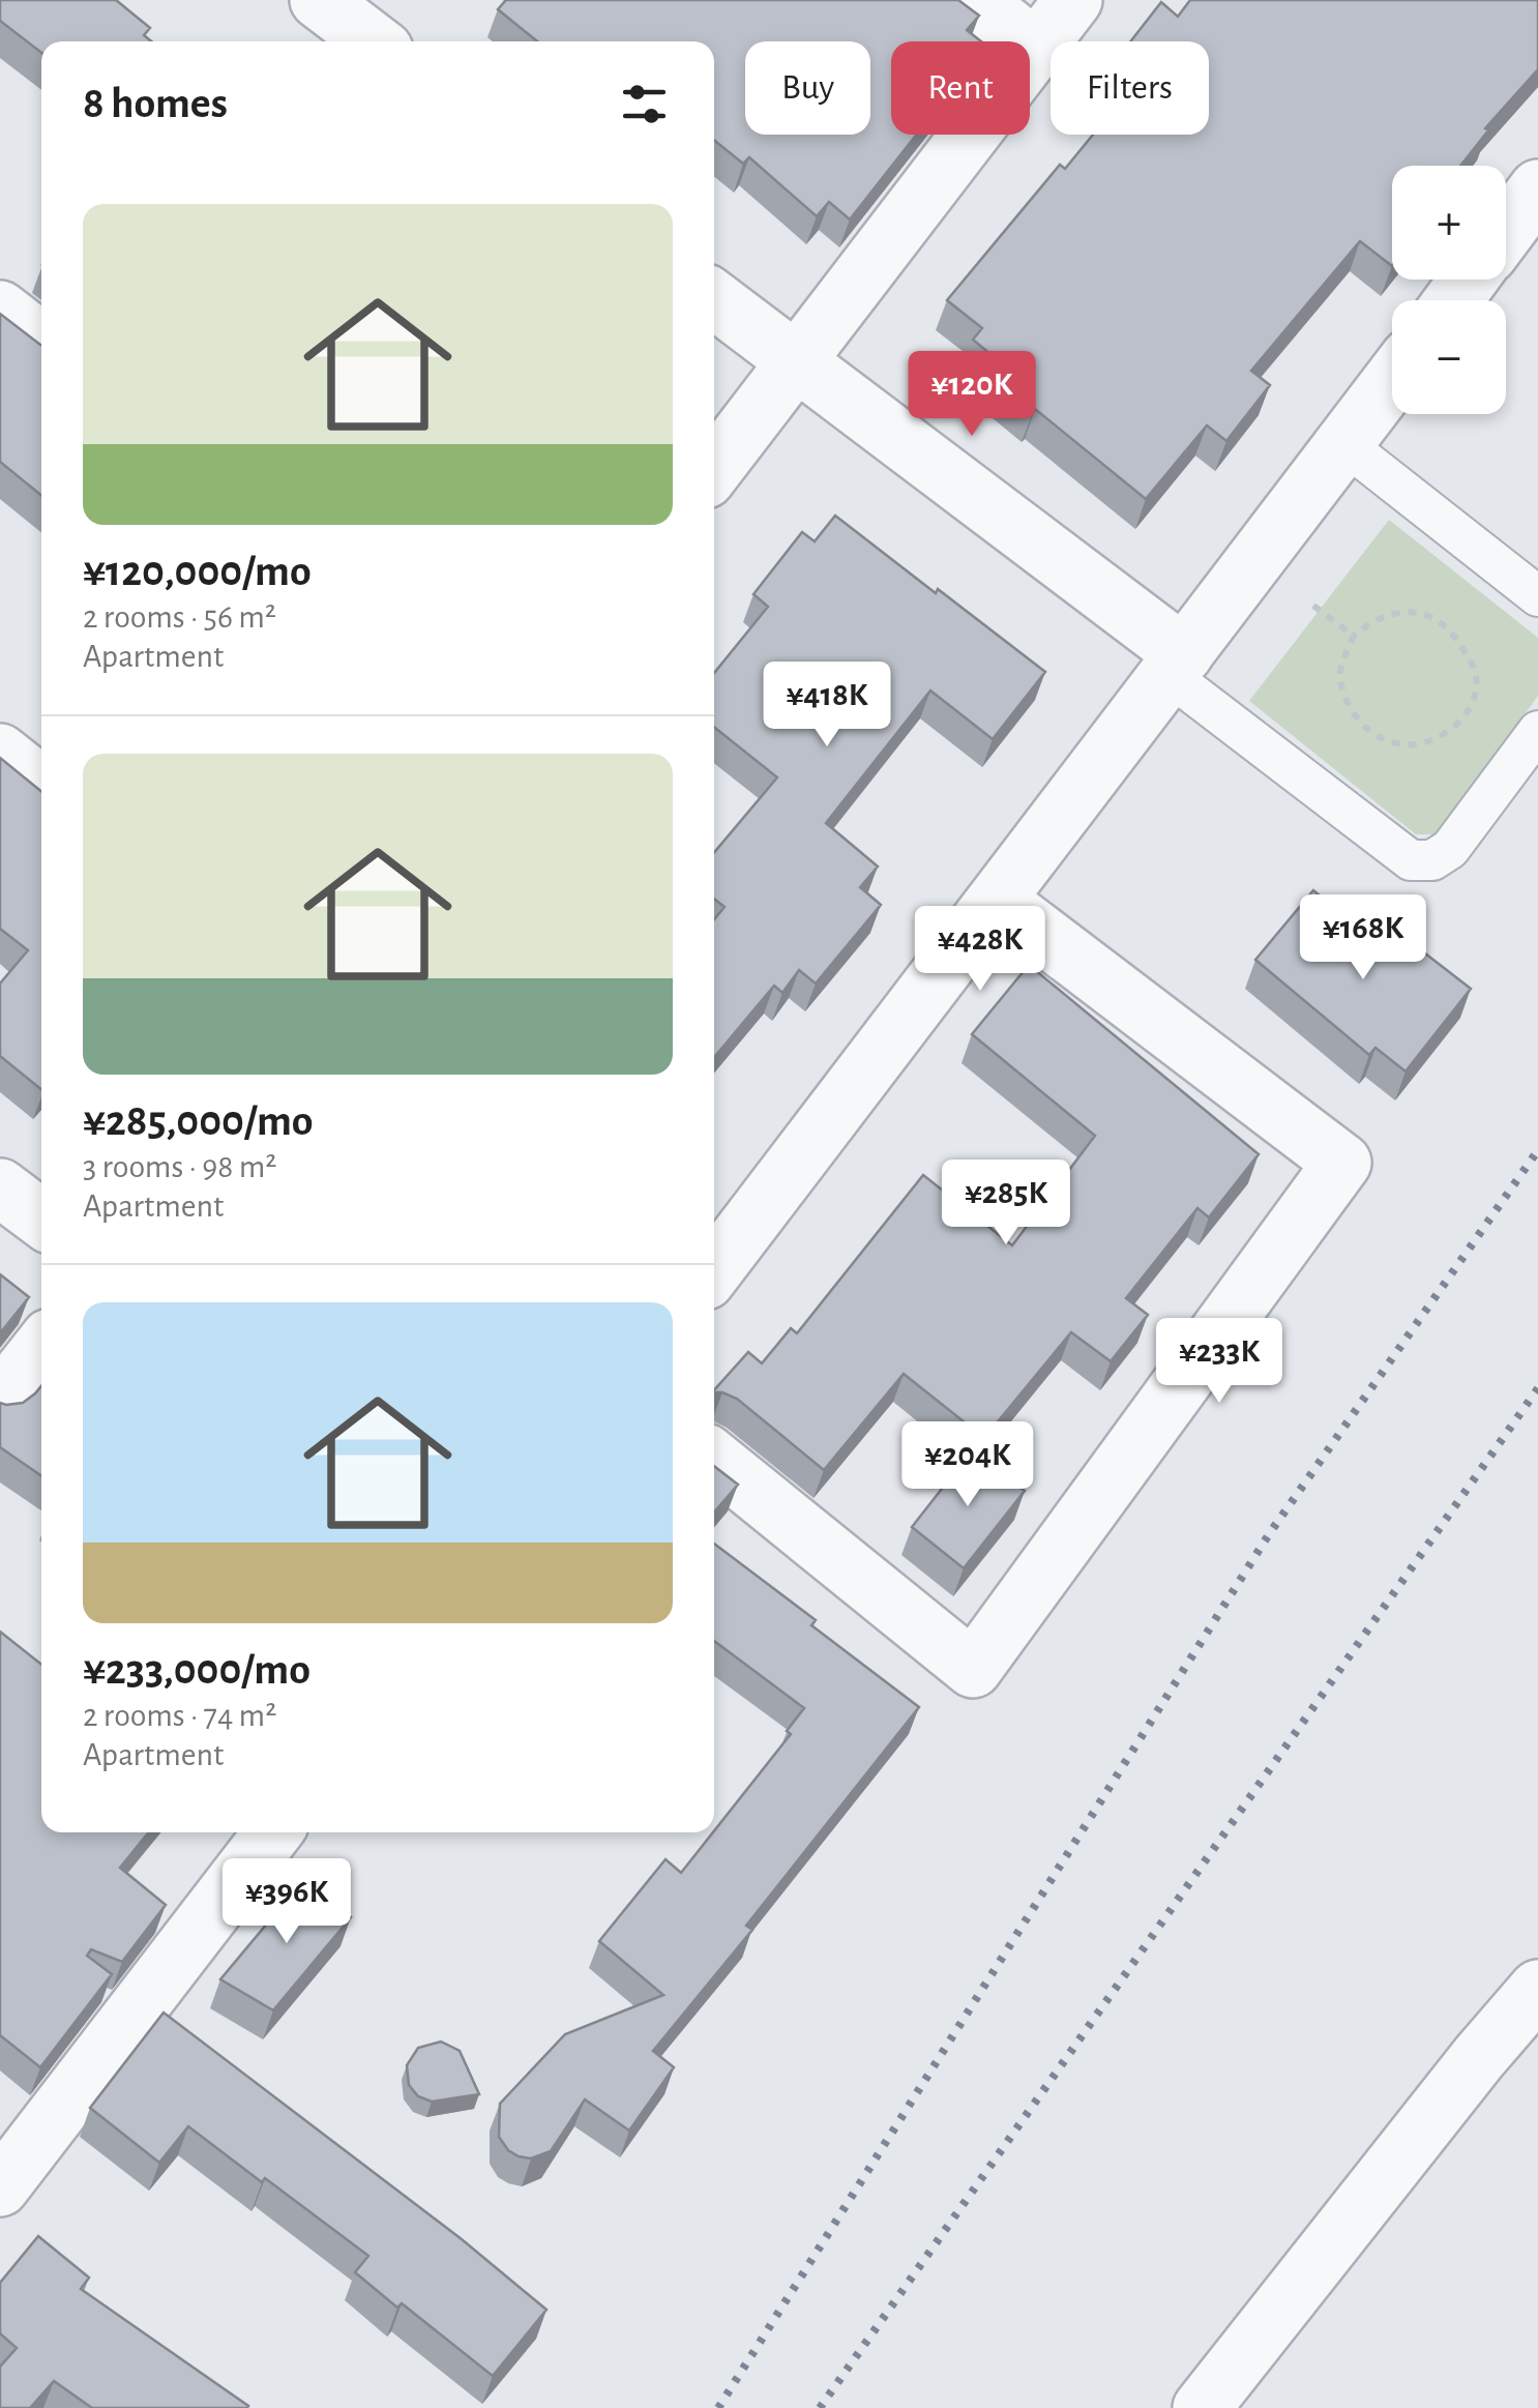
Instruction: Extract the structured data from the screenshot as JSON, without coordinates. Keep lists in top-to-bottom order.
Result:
{
  "page": {
    "chip": ["Buy", "Rent", "Filters"],
    "heading": "8 homes",
    "map_buttons": ["+", "−"],
    "list": [
      {
        "name": "¥120,000/mo",
        "note": "2 rooms · 56 m² · Apartment"
      },
      {
        "name": "¥285,000/mo",
        "note": "3 rooms · 98 m² · Apartment"
      },
      {
        "name": "¥233,000/mo",
        "note": "2 rooms · 74 m² · Apartment"
      }
    ],
    "price": [
      "¥120K",
      "¥418K",
      "¥168K",
      "¥428K",
      "¥285K",
      "¥233K",
      "¥204K",
      "¥396K"
    ]
  }
}
